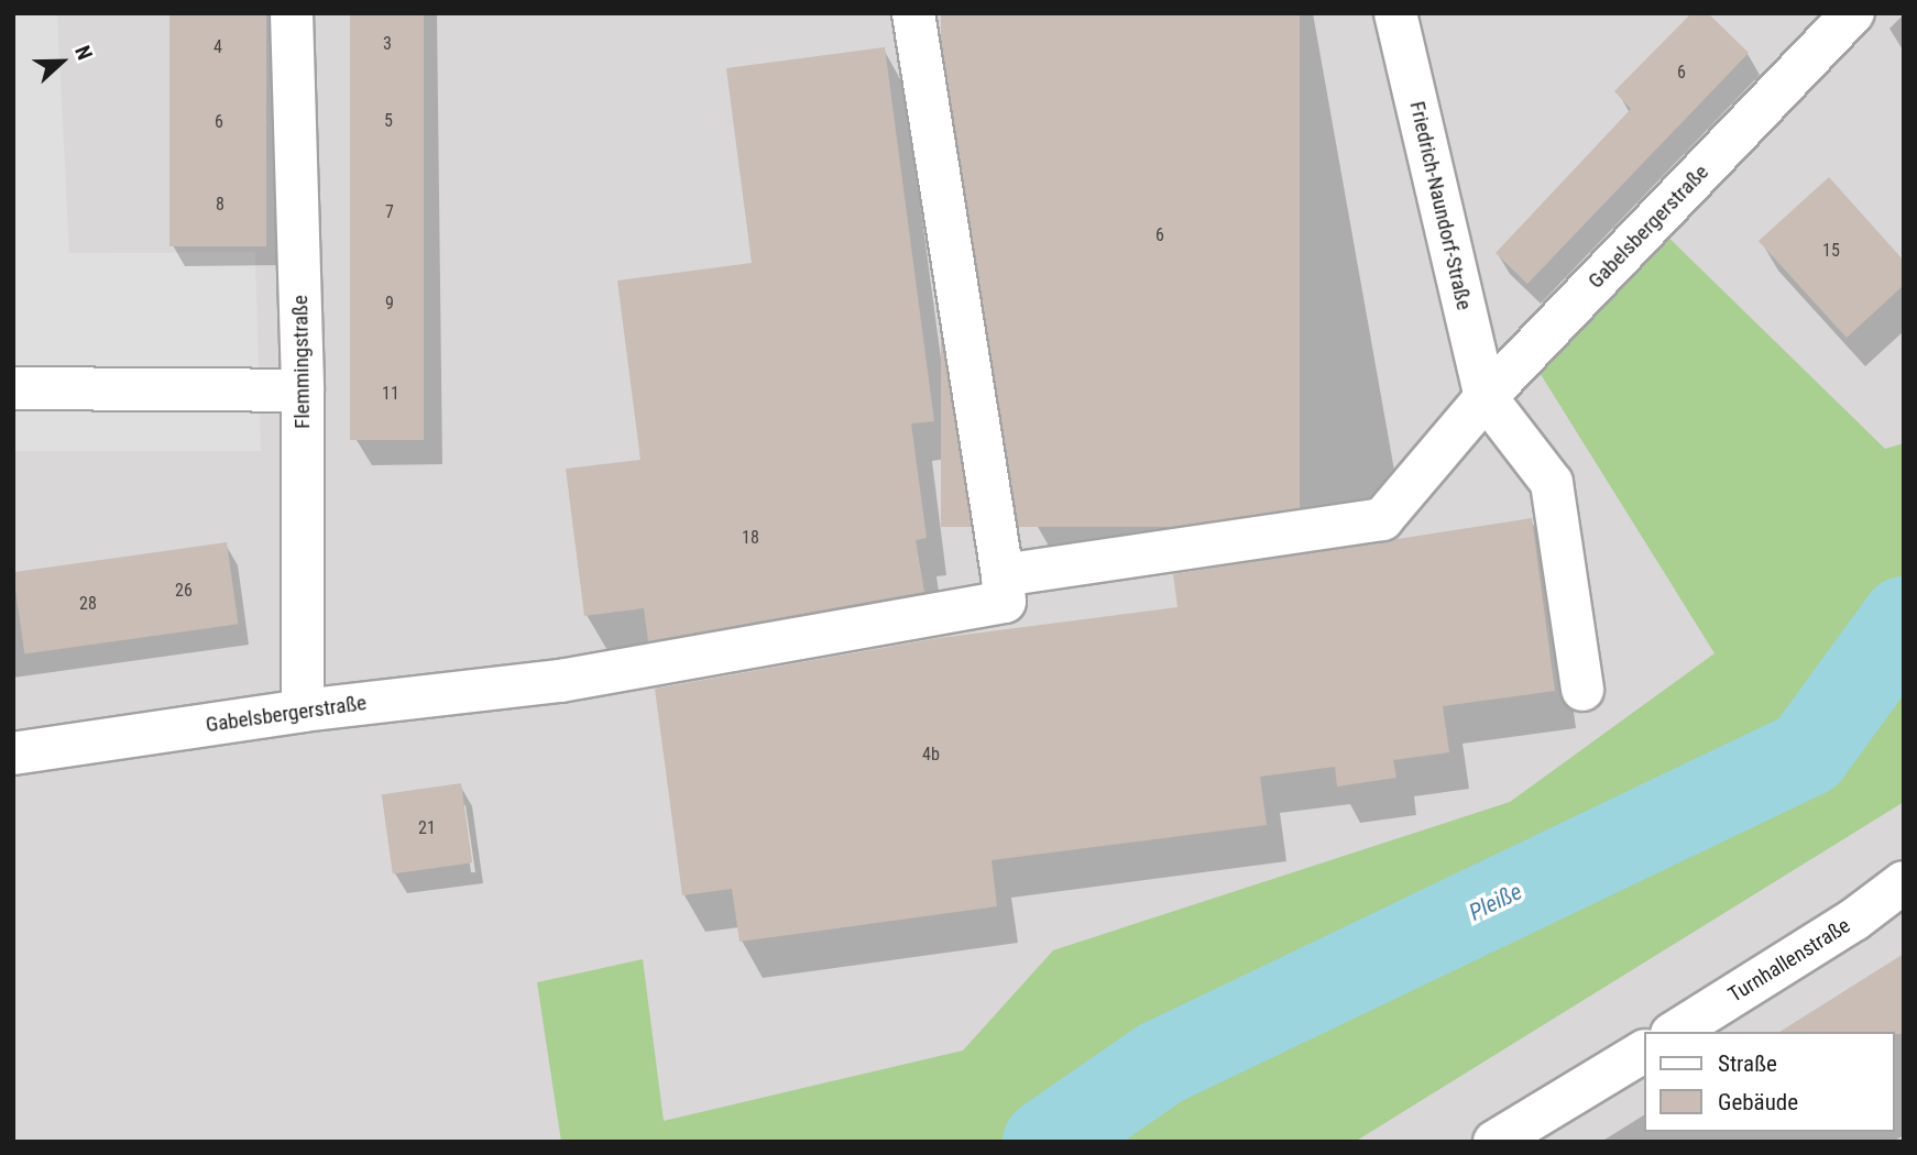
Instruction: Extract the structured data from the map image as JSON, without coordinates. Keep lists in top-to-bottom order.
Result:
{
  "streets": {
    "street": [
      "Friedrich-Naundorf-Straße",
      "Gabelsbergerstraße",
      "Flemmingstraße",
      "Turnhallenstraße"
    ]
  },
  "crossings": [
    ["Friedrich-Naundorf-Straße", "Gabelsbergerstraße"],
    ["Gabelsbergerstraße", "Flemmingstraße"]
  ],
  "water": ["Pleiße"],
  "house_numbers": [
    "3",
    "4",
    "6",
    "5",
    "6",
    "8",
    "7",
    "6",
    "15",
    "9",
    "11",
    "18",
    "26",
    "28",
    "4b",
    "21"
  ],
  "legend": ["Straße", "Gebäude"],
  "north": "right"
}
